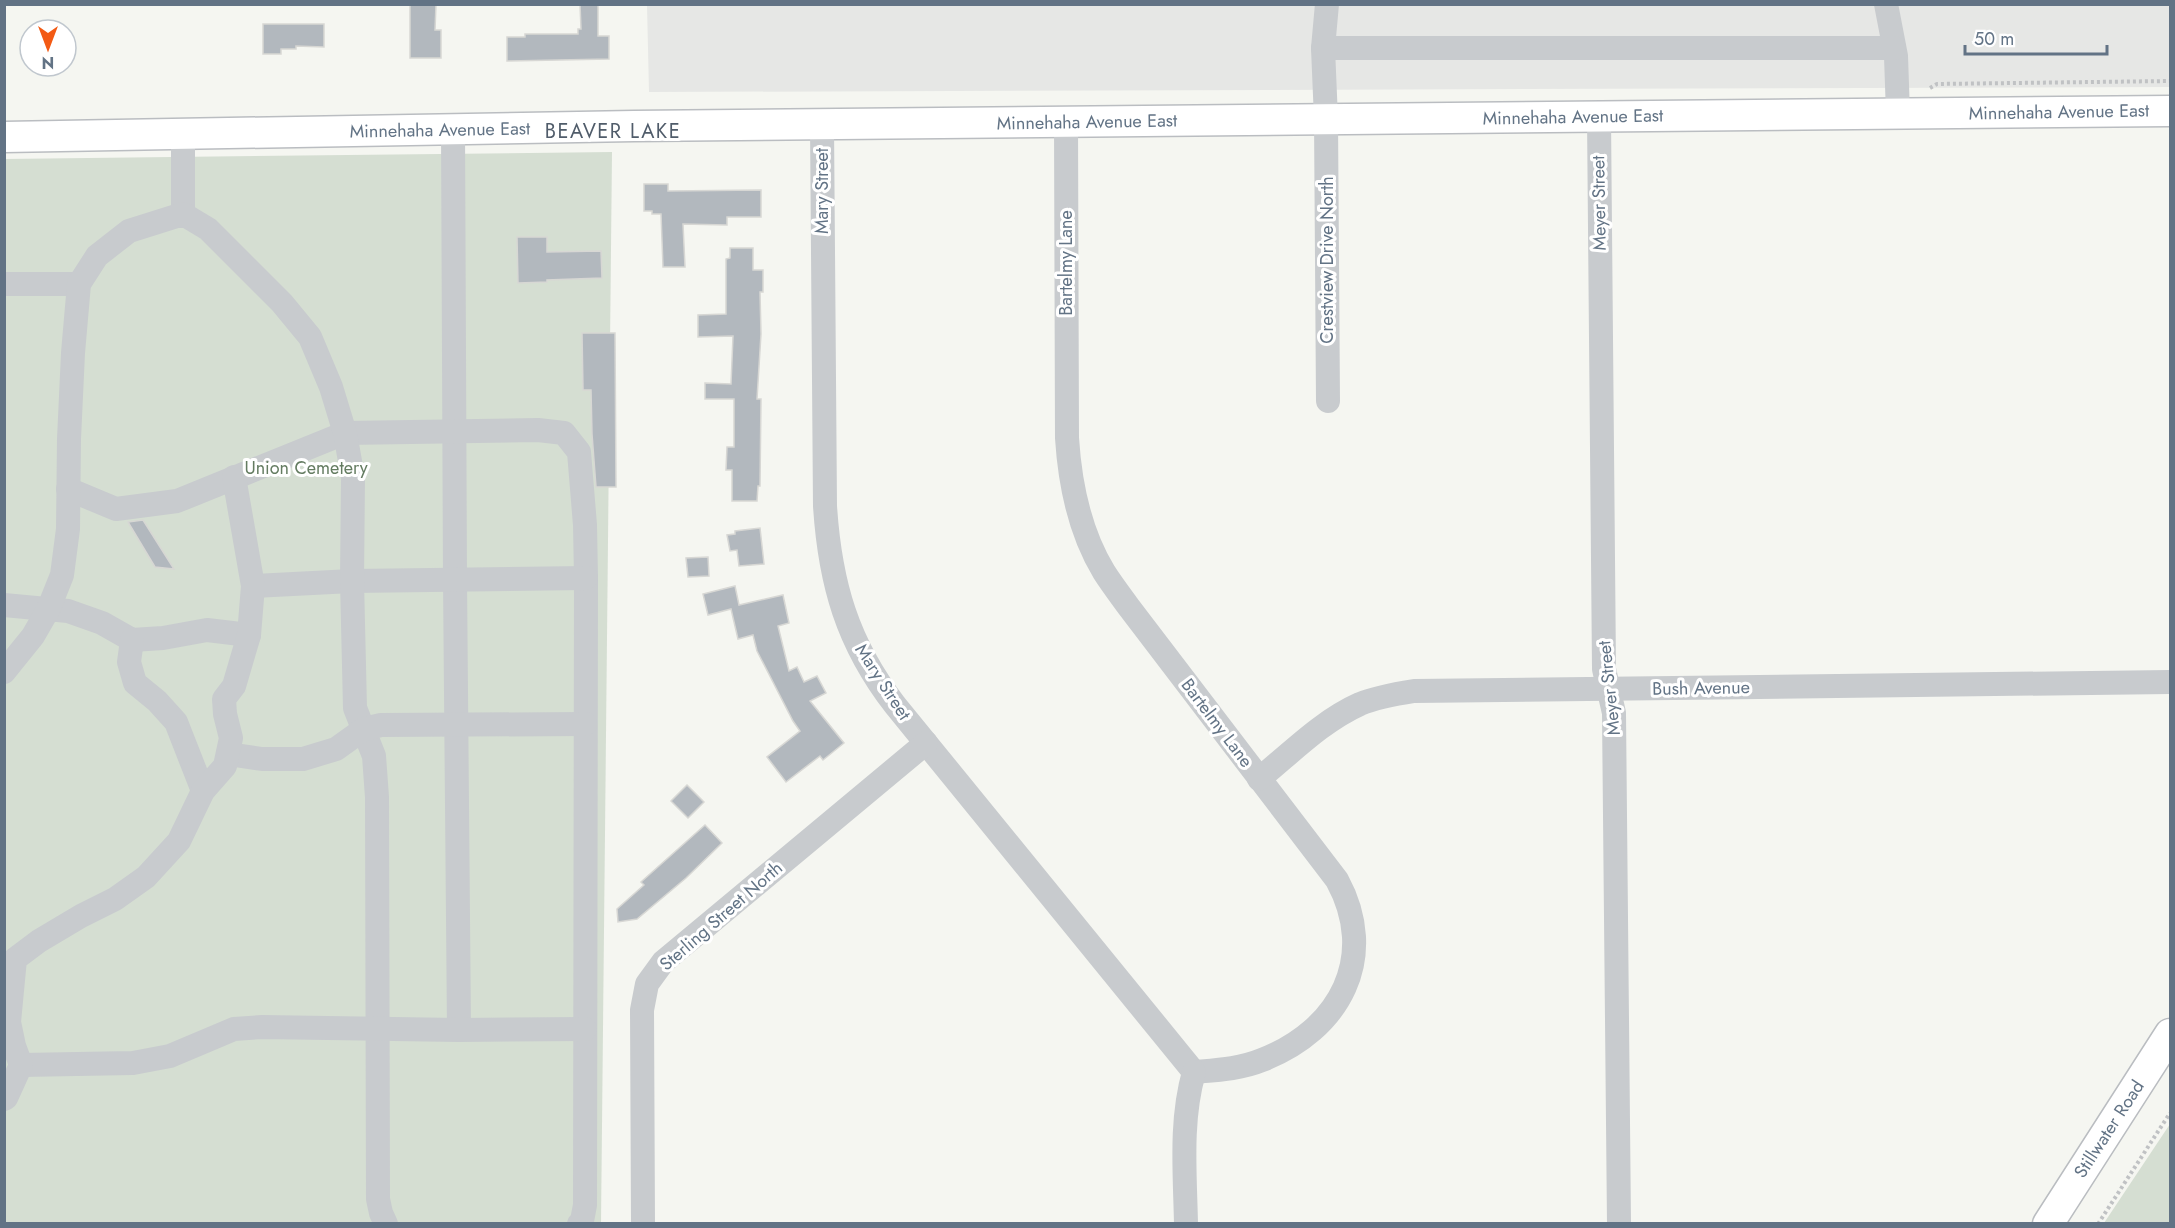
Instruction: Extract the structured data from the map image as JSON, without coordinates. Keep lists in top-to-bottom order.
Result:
{
  "streets": {
    "main road": ["Minnehaha Avenue East", "Stillwater Road"],
    "street": [
      "Mary Street",
      "Meyer Street",
      "Crestview Drive North",
      "Bartelmy Lane",
      "Bush Avenue",
      "Sterling Street North"
    ]
  },
  "crossings": [
    ["Minnehaha Avenue East", "Mary Street"],
    ["Minnehaha Avenue East", "Meyer Street"],
    ["Minnehaha Avenue East", "Crestview Drive North"],
    ["Minnehaha Avenue East", "Bartelmy Lane"],
    ["Mary Street", "Bartelmy Lane"],
    ["Mary Street", "Sterling Street North"],
    ["Meyer Street", "Bush Avenue"],
    ["Bartelmy Lane", "Bush Avenue"]
  ],
  "districts": ["BEAVER LAKE"],
  "parks": ["Union Cemetery"],
  "scale_bar": "50 m",
  "north": "bottom"
}
